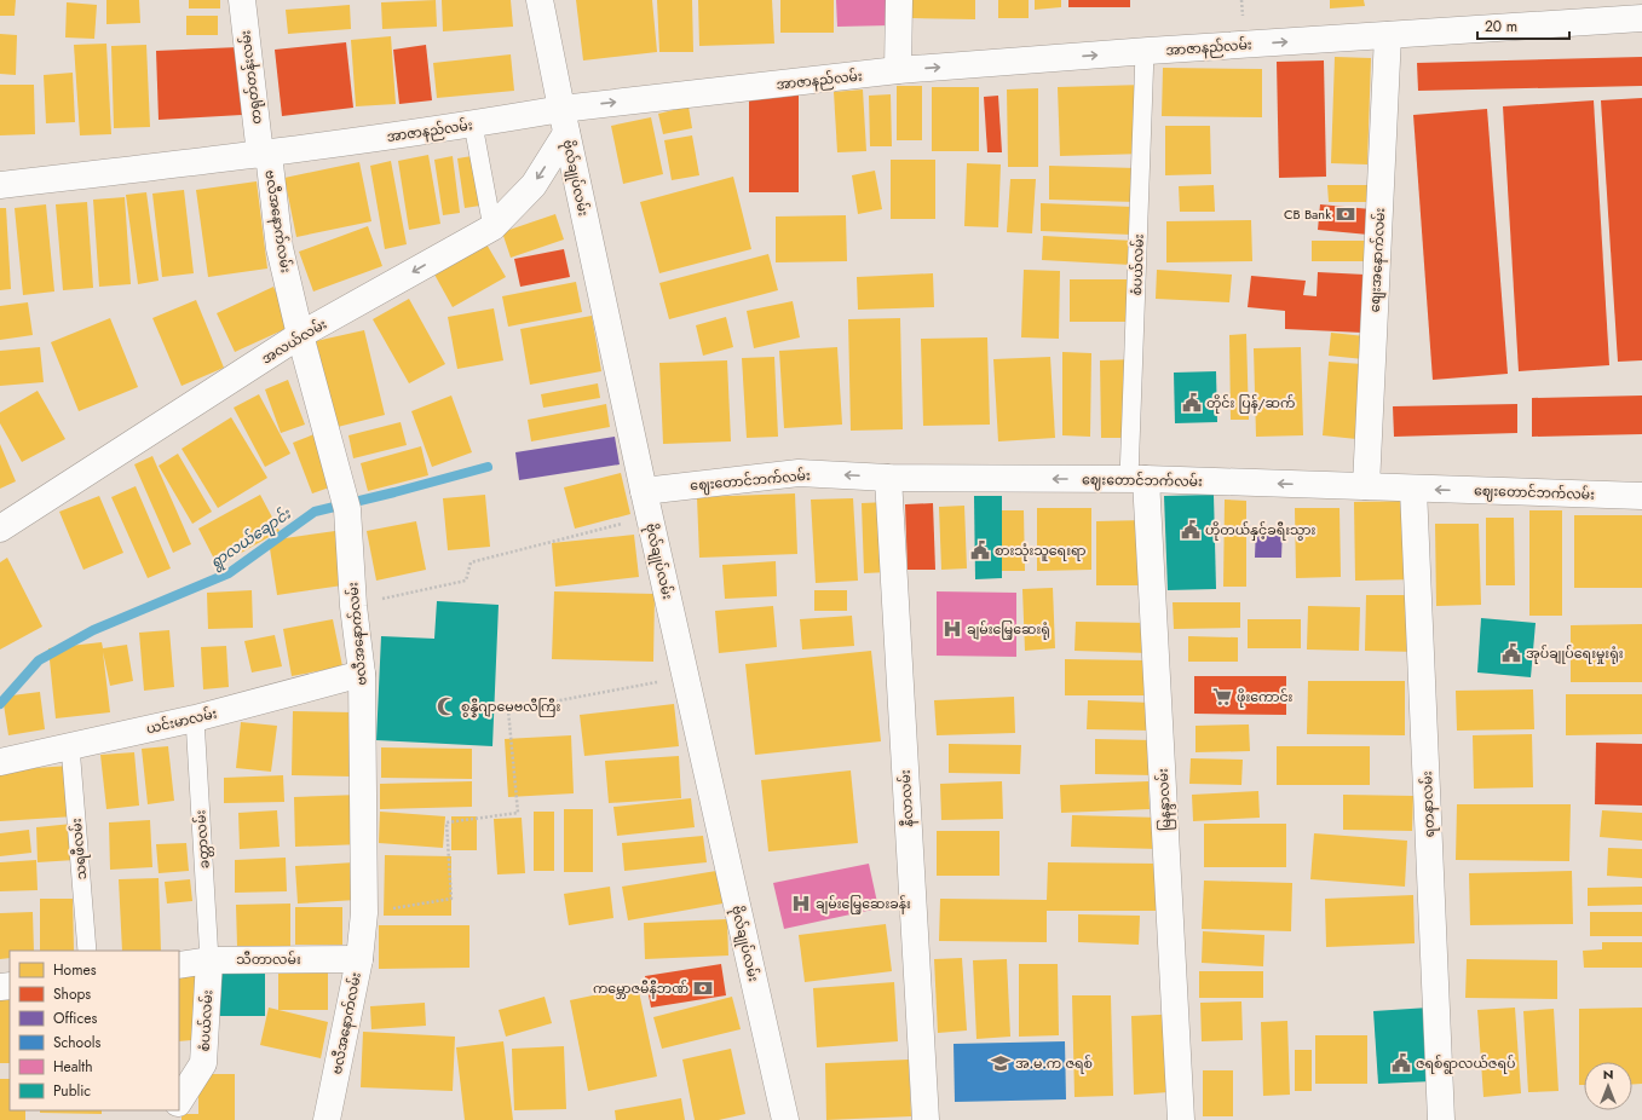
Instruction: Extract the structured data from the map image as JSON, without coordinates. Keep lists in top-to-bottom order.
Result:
{
  "streets": {
    "street": [
      "အာဇာနည်လမ်း",
      "တရုတ်တန်းလမ်း",
      "ဗိုလ်ချုပ်လမ်း",
      "ဗလီအနောက်လမ်း",
      "စျေးအနောက်လမ်း",
      "စံပယ်လမ်း",
      "အလယ်လမ်း",
      "ဈေးတောင်ဘက်လမ်း",
      "ယင်းမာလမ်း",
      "နီလာလမ်း",
      "မြနန္ဒာလမ်း",
      "ရတနာလမ်း",
      "သီတာလမ်း"
    ],
    "lane": ["ခတ္တာလမ်း", "သရဖီလမ်း"]
  },
  "crossings": [
    ["အာဇာနည်လမ်း", "တရုတ်တန်းလမ်း"],
    ["အာဇာနည်လမ်း", "ဗိုလ်ချုပ်လမ်း"],
    ["အာဇာနည်လမ်း", "ဗလီအနောက်လမ်း"],
    ["အာဇာနည်လမ်း", "စျေးအနောက်လမ်း"],
    ["အာဇာနည်လမ်း", "စံပယ်လမ်း"],
    ["အာဇာနည်လမ်း", "အလယ်လမ်း"],
    ["တရုတ်တန်းလမ်း", "ဗလီအနောက်လမ်း"],
    ["ဗိုလ်ချုပ်လမ်း", "အလယ်လမ်း"],
    ["ဗိုလ်ချုပ်လမ်း", "ဈေးတောင်ဘက်လမ်း"],
    ["ဗလီအနောက်လမ်း", "အလယ်လမ်း"],
    ["ဗလီအနောက်လမ်း", "ယင်းမာလမ်း"],
    ["ဗလီအနောက်လမ်း", "သီတာလမ်း"],
    ["စျေးအနောက်လမ်း", "ဈေးတောင်ဘက်လမ်း"],
    ["စံပယ်လမ်း", "ဈေးတောင်ဘက်လမ်း"],
    ["စံပယ်လမ်း", "မြနန္ဒာလမ်း"],
    ["စံပယ်လမ်း", "ခတ္တာလမ်း"],
    ["စံပယ်လမ်း", "သီတာလမ်း"],
    ["ဈေးတောင်ဘက်လမ်း", "နီလာလမ်း"],
    ["ဈေးတောင်ဘက်လမ်း", "မြနန္ဒာလမ်း"],
    ["ဈေးတောင်ဘက်လမ်း", "ရတနာလမ်း"],
    ["ယင်းမာလမ်း", "ခတ္တာလမ်း"],
    ["ယင်းမာလမ်း", "သရဖီလမ်း"],
    ["ခတ္တာလမ်း", "သီတာလမ်း"]
  ],
  "one_way": ["အာဇာနည်လမ်း", "အလယ်လမ်း", "ဈေးတောင်ဘက်လမ်း"],
  "water": ["ရွာလယ်ချောင်း"],
  "places": {
    "bank": ["CB Bank", "ကမ္ဘောဇမီနီဘဏ်"],
    "public building": [
      "တိုင်း ပြန်/ဆက်",
      "ဟိုတယ်နှင့်ခရီးသွား",
      "စားသုံးသူရေးရာ",
      "အုပ်ချုပ်ရေးမှုးရုံး",
      "ဇရစ်ရွာလယ်ဇရပ်"
    ],
    "hospital": ["ချမ်းမြေ့ဆေးရုံ", "ချမ်းမြေ့ဆေးခန်း"],
    "supermarket": ["ဖိုးကောင်း"],
    "mosque": ["စွန္နီဂျာမေဗလီကြီး"],
    "school or university": ["အ.မ.က ဇရစ်"]
  },
  "legend": [
    "Homes",
    "Shops",
    "Offices",
    "Schools",
    "Health",
    "Public"
  ],
  "scale_bar": "20 m",
  "north": "top"
}
